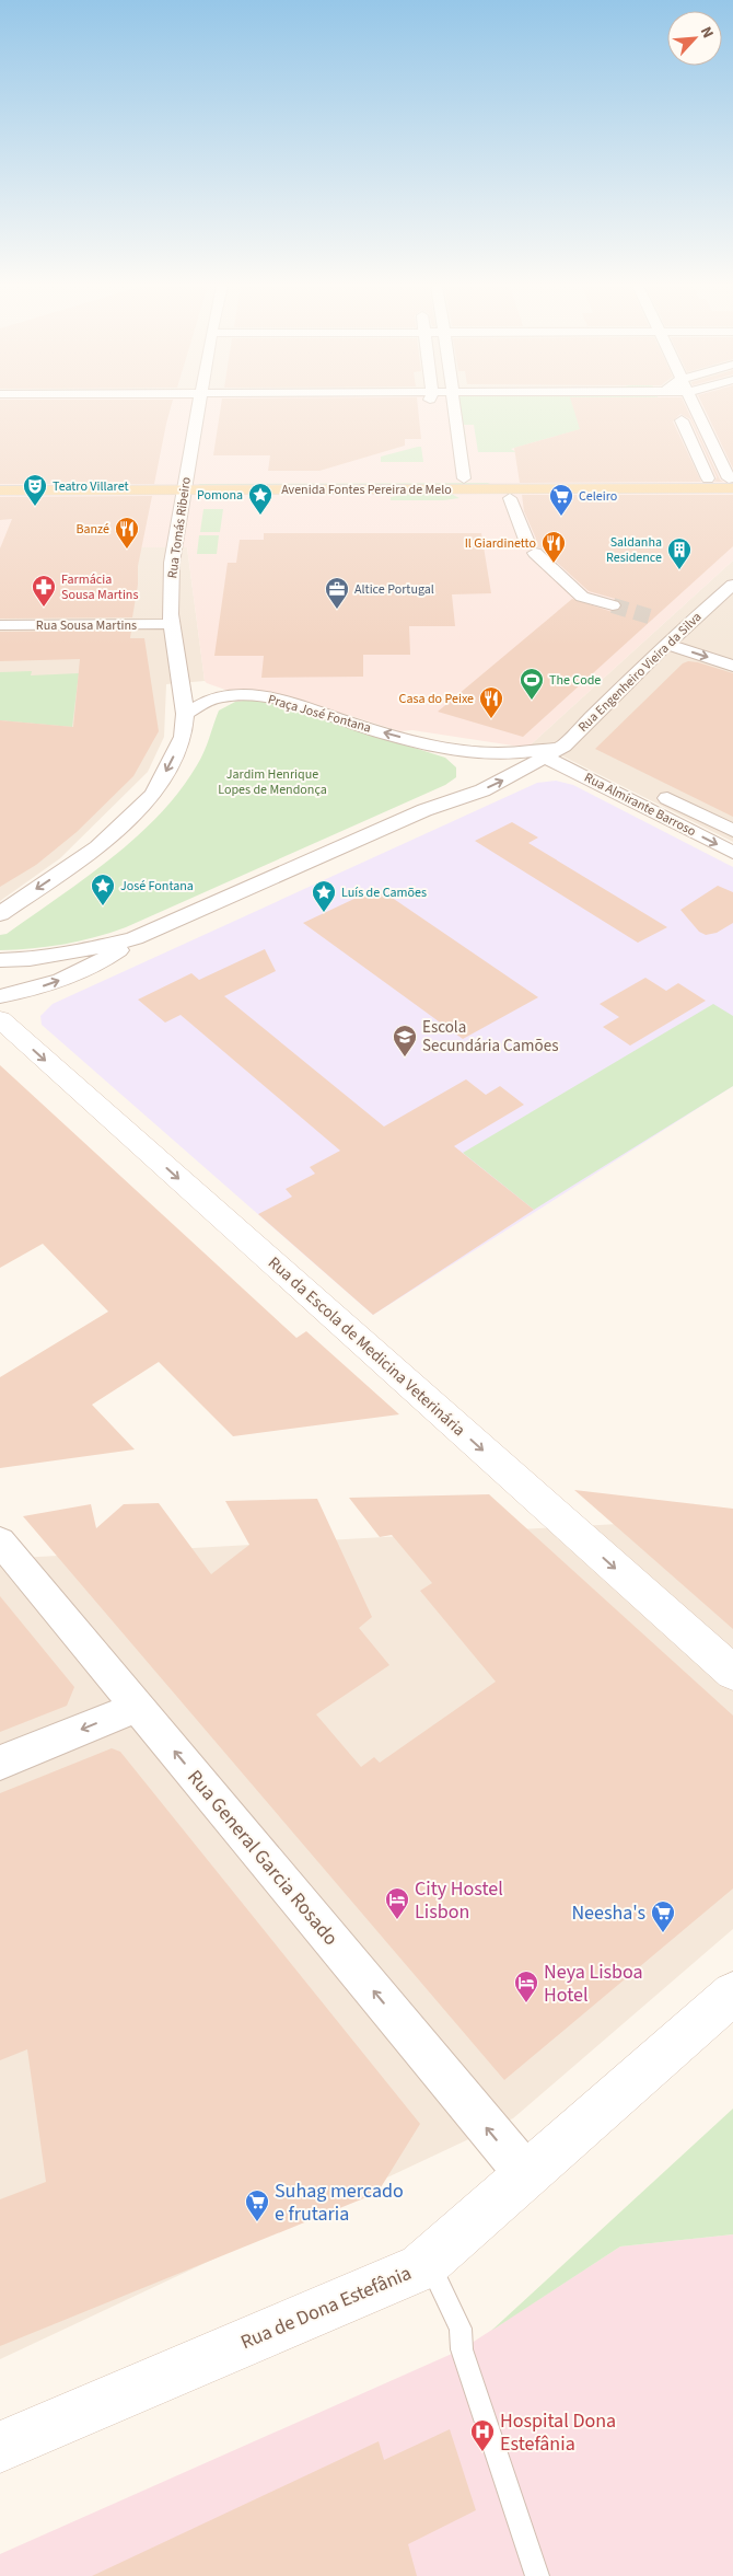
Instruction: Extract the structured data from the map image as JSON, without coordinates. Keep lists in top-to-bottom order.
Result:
{
  "streets": {
    "main road": ["Avenida Fontes Pereira de Melo"],
    "street": [
      "Rua Tomás Ribeiro",
      "Rua Sousa Martins",
      "Rua Engenheiro Vieira da Silva",
      "Praça José Fontana",
      "Rua Almirante Barroso",
      "Rua da Escola de Medicina Veterinária",
      "Rua General Garcia Rosado",
      "Rua de Dona Estefânia"
    ]
  },
  "crossings": [
    ["Avenida Fontes Pereira de Melo", "Rua Tomás Ribeiro"],
    ["Rua Tomás Ribeiro", "Rua Sousa Martins"],
    ["Rua Tomás Ribeiro", "Praça José Fontana"],
    ["Rua Engenheiro Vieira da Silva", "Praça José Fontana"],
    ["Rua Engenheiro Vieira da Silva", "Rua Almirante Barroso"],
    ["Praça José Fontana", "Rua Almirante Barroso"],
    ["Rua General Garcia Rosado", "Rua de Dona Estefânia"]
  ],
  "one_way": ["Rua da Escola de Medicina Veterinária", "Rua General Garcia Rosado"],
  "parks": ["Jardim Henrique Lopes de Mendonça"],
  "places": {
    "theatre": ["Teatro Villaret"],
    "place": ["Pomona", "José Fontana", "Luís de Camões"],
    "supermarket": ["Celeiro", "Neesha's", "Suhag mercado e frutaria"],
    "restaurant": ["Banzé", "Il Giardinetto", "Casa do Peixe"],
    "building": ["Saldanha Residence"],
    "pharmacy": ["Farmácia Sousa Martins"],
    "office": ["Altice Portugal"],
    "sports": ["The Code"],
    "school or university": ["Escola Secundária Camões"],
    "hotel": ["City Hostel Lisbon", "Neya Lisboa Hotel"],
    "hospital": ["Hospital Dona Estefânia"]
  },
  "north": "top right"
}
